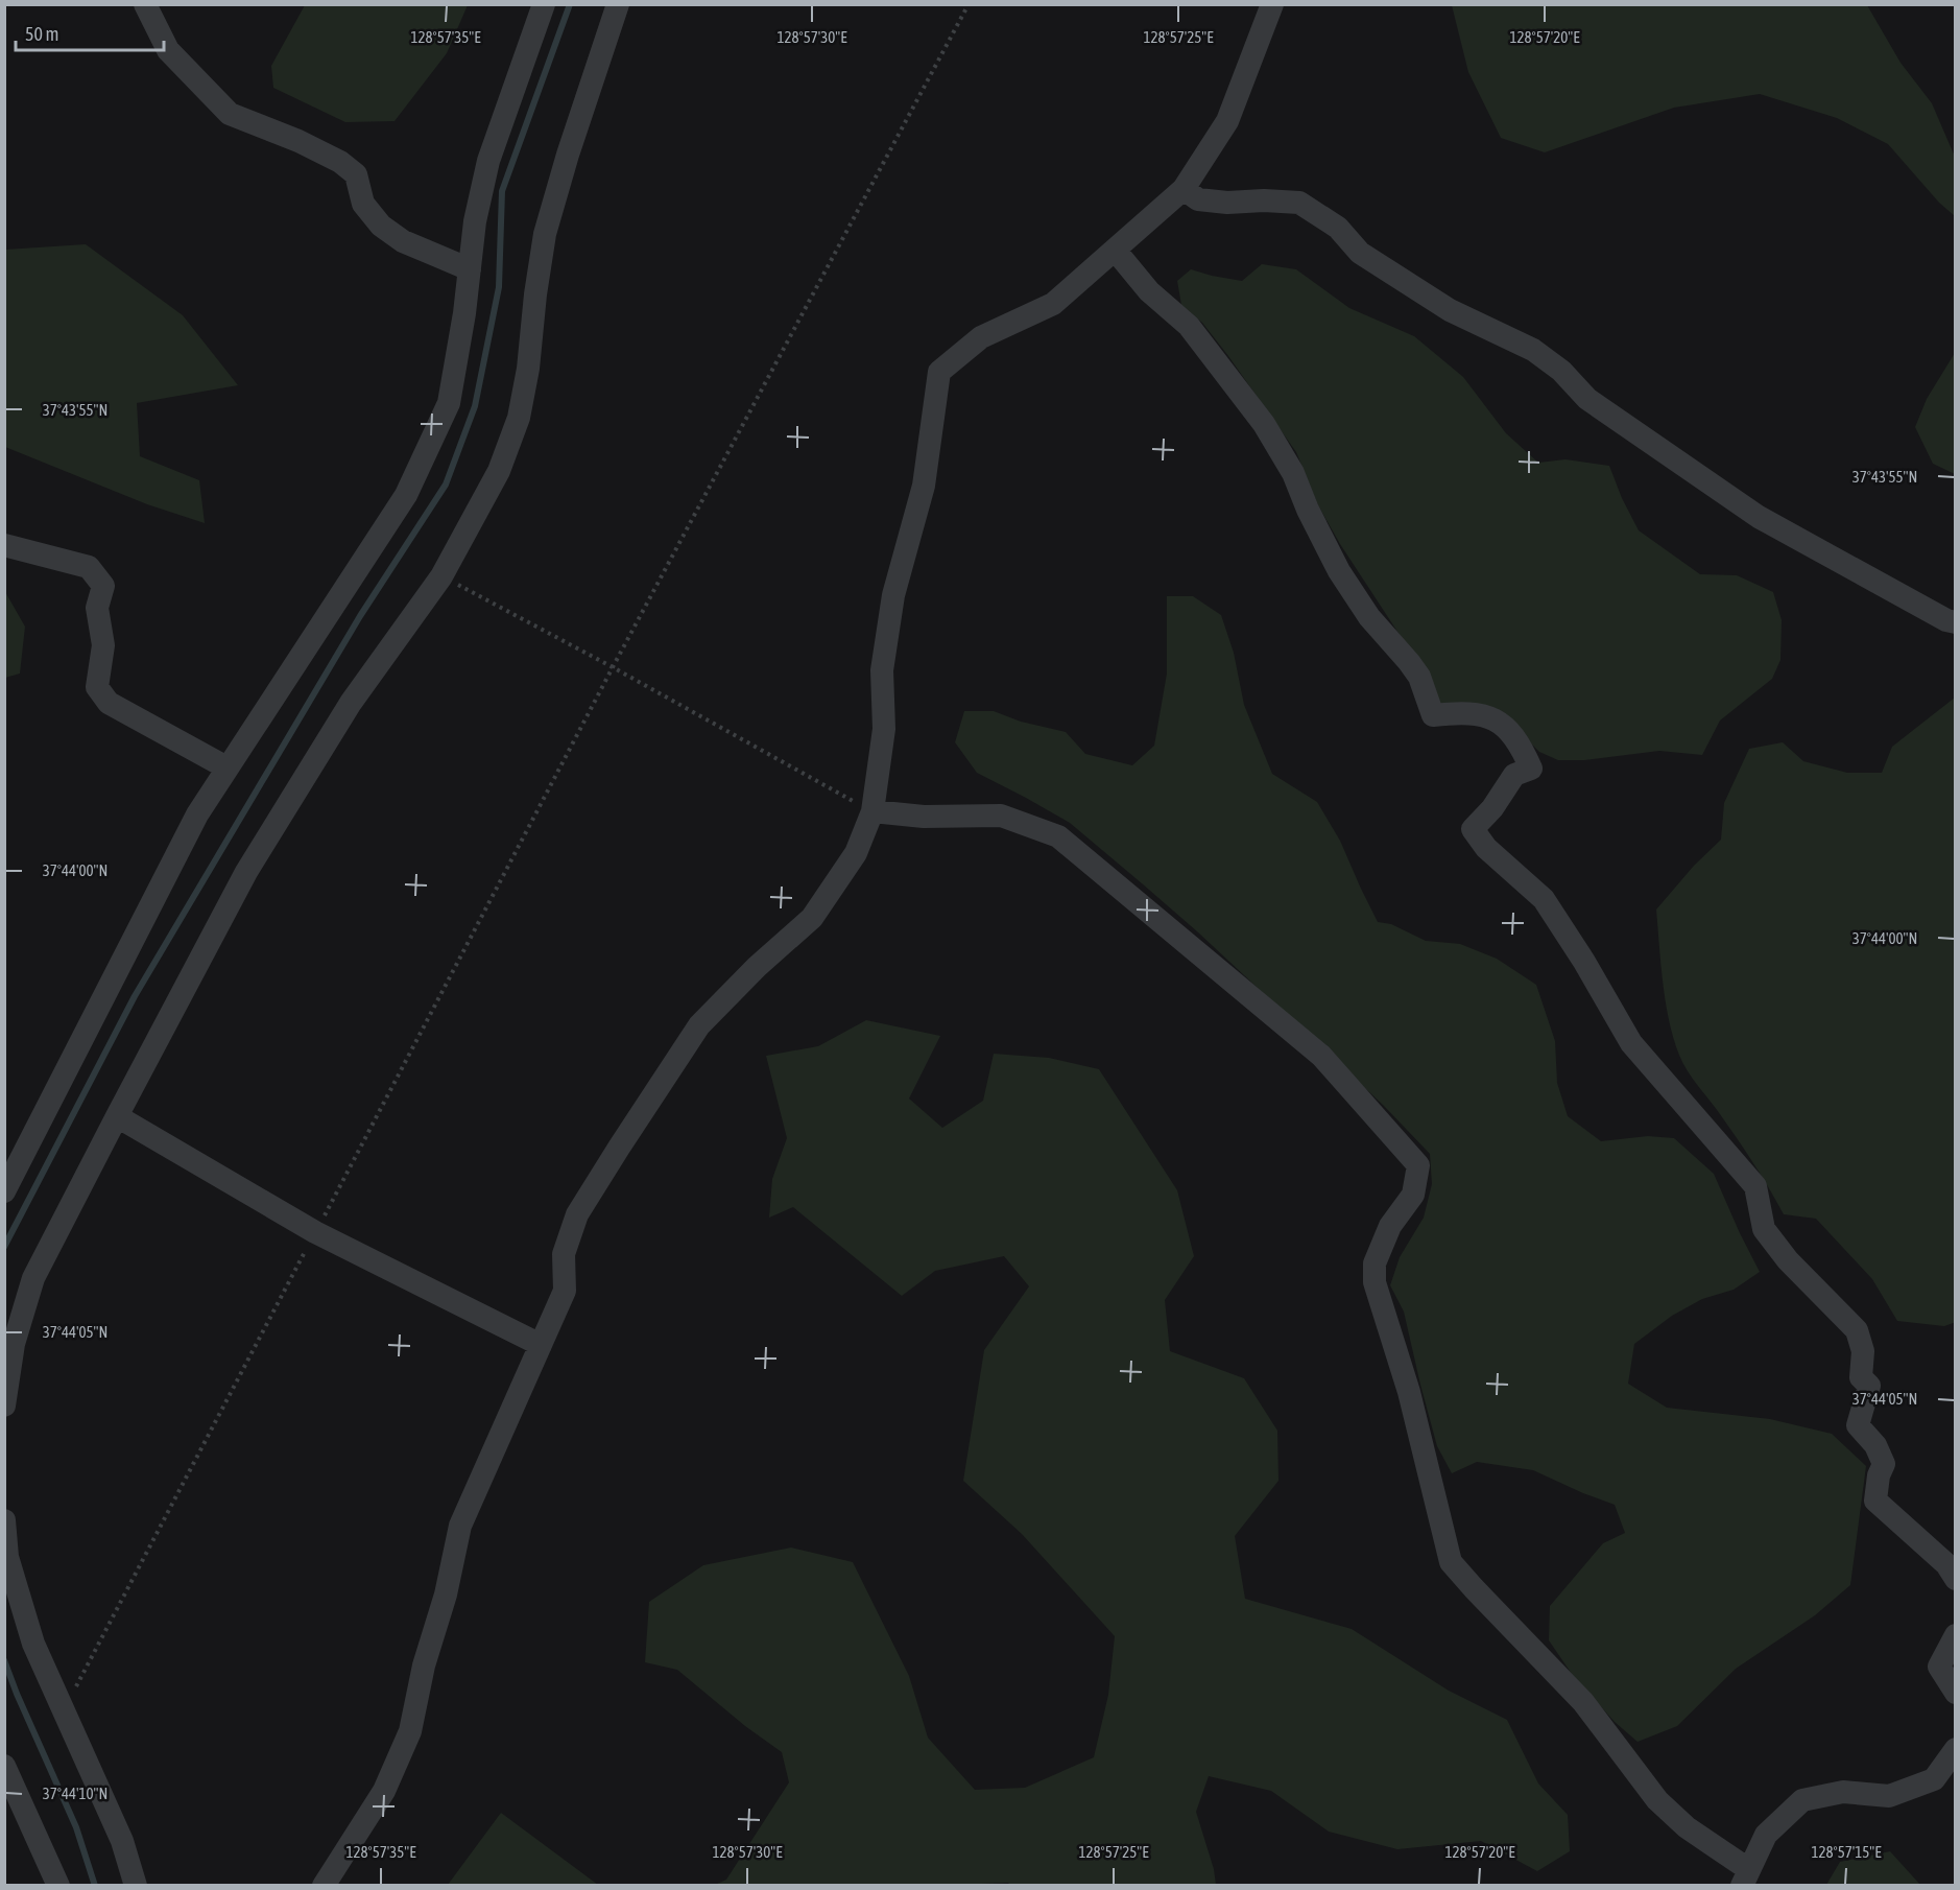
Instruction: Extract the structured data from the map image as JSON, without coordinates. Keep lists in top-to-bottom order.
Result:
{
  "scale_bar": "50 m",
  "coordinates": [
    "128°57'35\"E",
    "128°57'30\"E",
    "128°57'25\"E",
    "128°57'20\"E",
    "37°43'55\"N",
    "37°44'00\"N",
    "37°44'05\"N",
    "37°44'10\"N",
    "128°57'15\"E"
  ]
}
